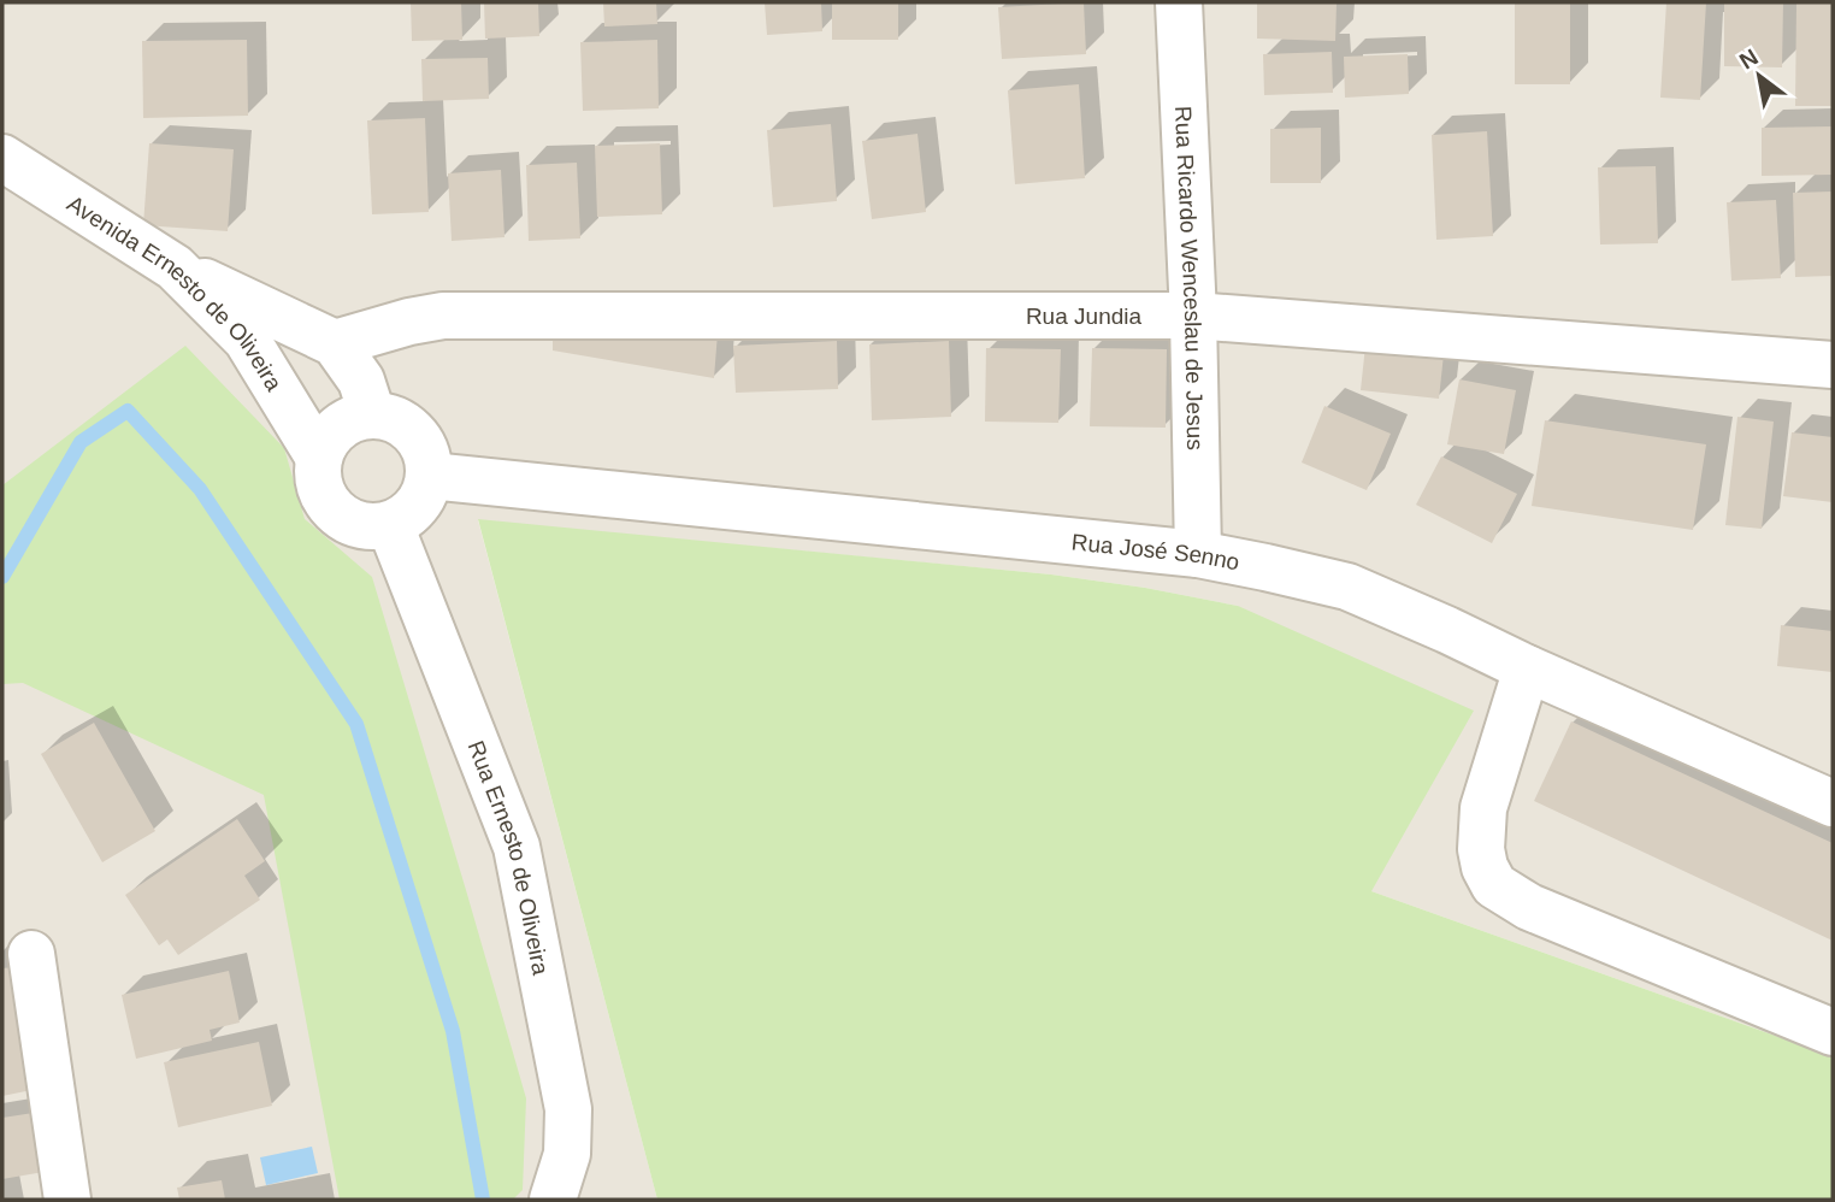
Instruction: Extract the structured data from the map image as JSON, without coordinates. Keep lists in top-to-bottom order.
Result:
{
  "streets": {
    "street": [
      "Rua Ricardo Wenceslau de Jesus",
      "Avenida Ernesto de Oliveira",
      "Rua Jundia",
      "Rua José Senno",
      "Rua Ernesto de Oliveira"
    ]
  },
  "crossings": [
    ["Rua Ricardo Wenceslau de Jesus", "Rua Jundia"],
    ["Rua Ricardo Wenceslau de Jesus", "Rua José Senno"],
    ["Avenida Ernesto de Oliveira", "Rua José Senno"],
    ["Avenida Ernesto de Oliveira", "Rua Ernesto de Oliveira"],
    ["Rua José Senno", "Rua Ernesto de Oliveira"]
  ],
  "north": "top left"
}
